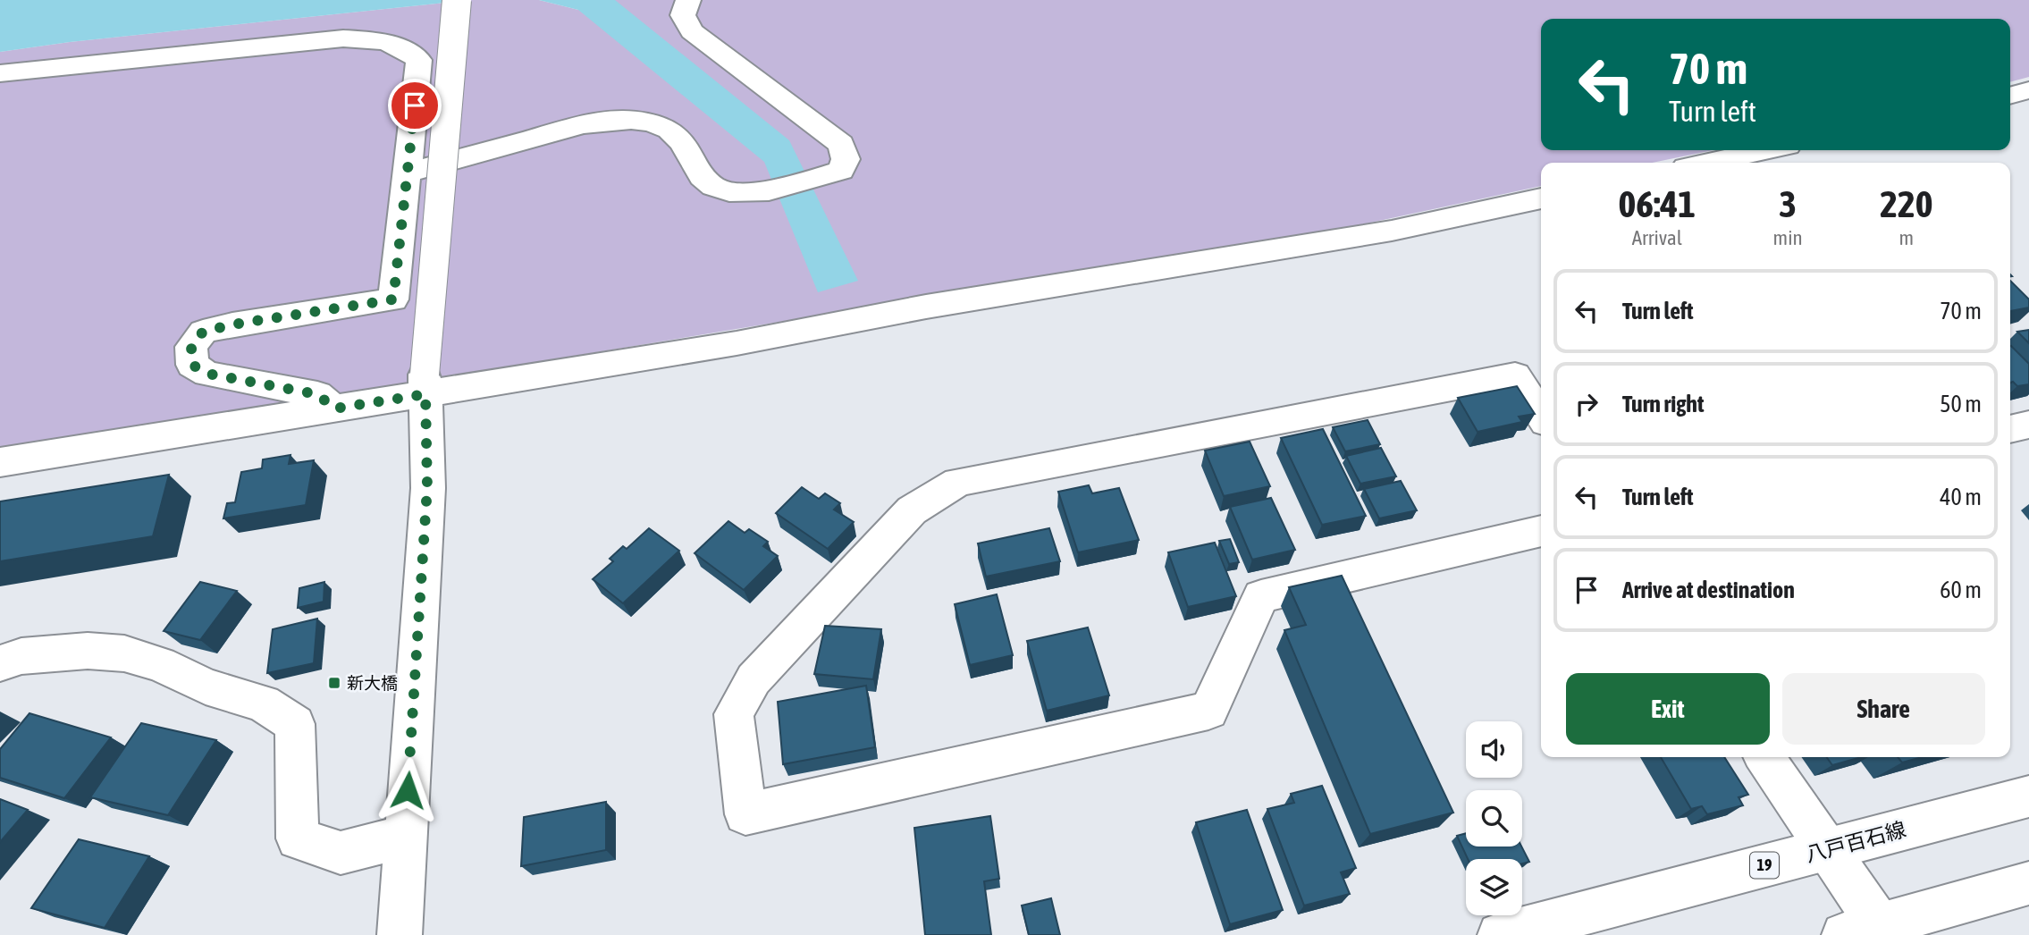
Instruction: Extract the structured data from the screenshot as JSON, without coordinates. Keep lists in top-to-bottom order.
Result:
{
  "streets": {
    "street": ["八戸百石線", "19"]
  },
  "places": {
    "transit": ["新大橋"]
  },
  "page": {
    "turn": ["70 m", "Turn left"],
    "eta": [
      "06:41",
      "Arrival",
      "3",
      "min",
      "220",
      "m"
    ],
    "list": [
      {
        "name": "Turn left",
        "value": "70 m"
      },
      {
        "name": "Turn right",
        "value": "50 m"
      },
      {
        "name": "Turn left",
        "value": "40 m"
      },
      {
        "name": "Arrive at destination",
        "value": "60 m"
      }
    ],
    "buttons": ["Exit", "Share"]
  }
}
